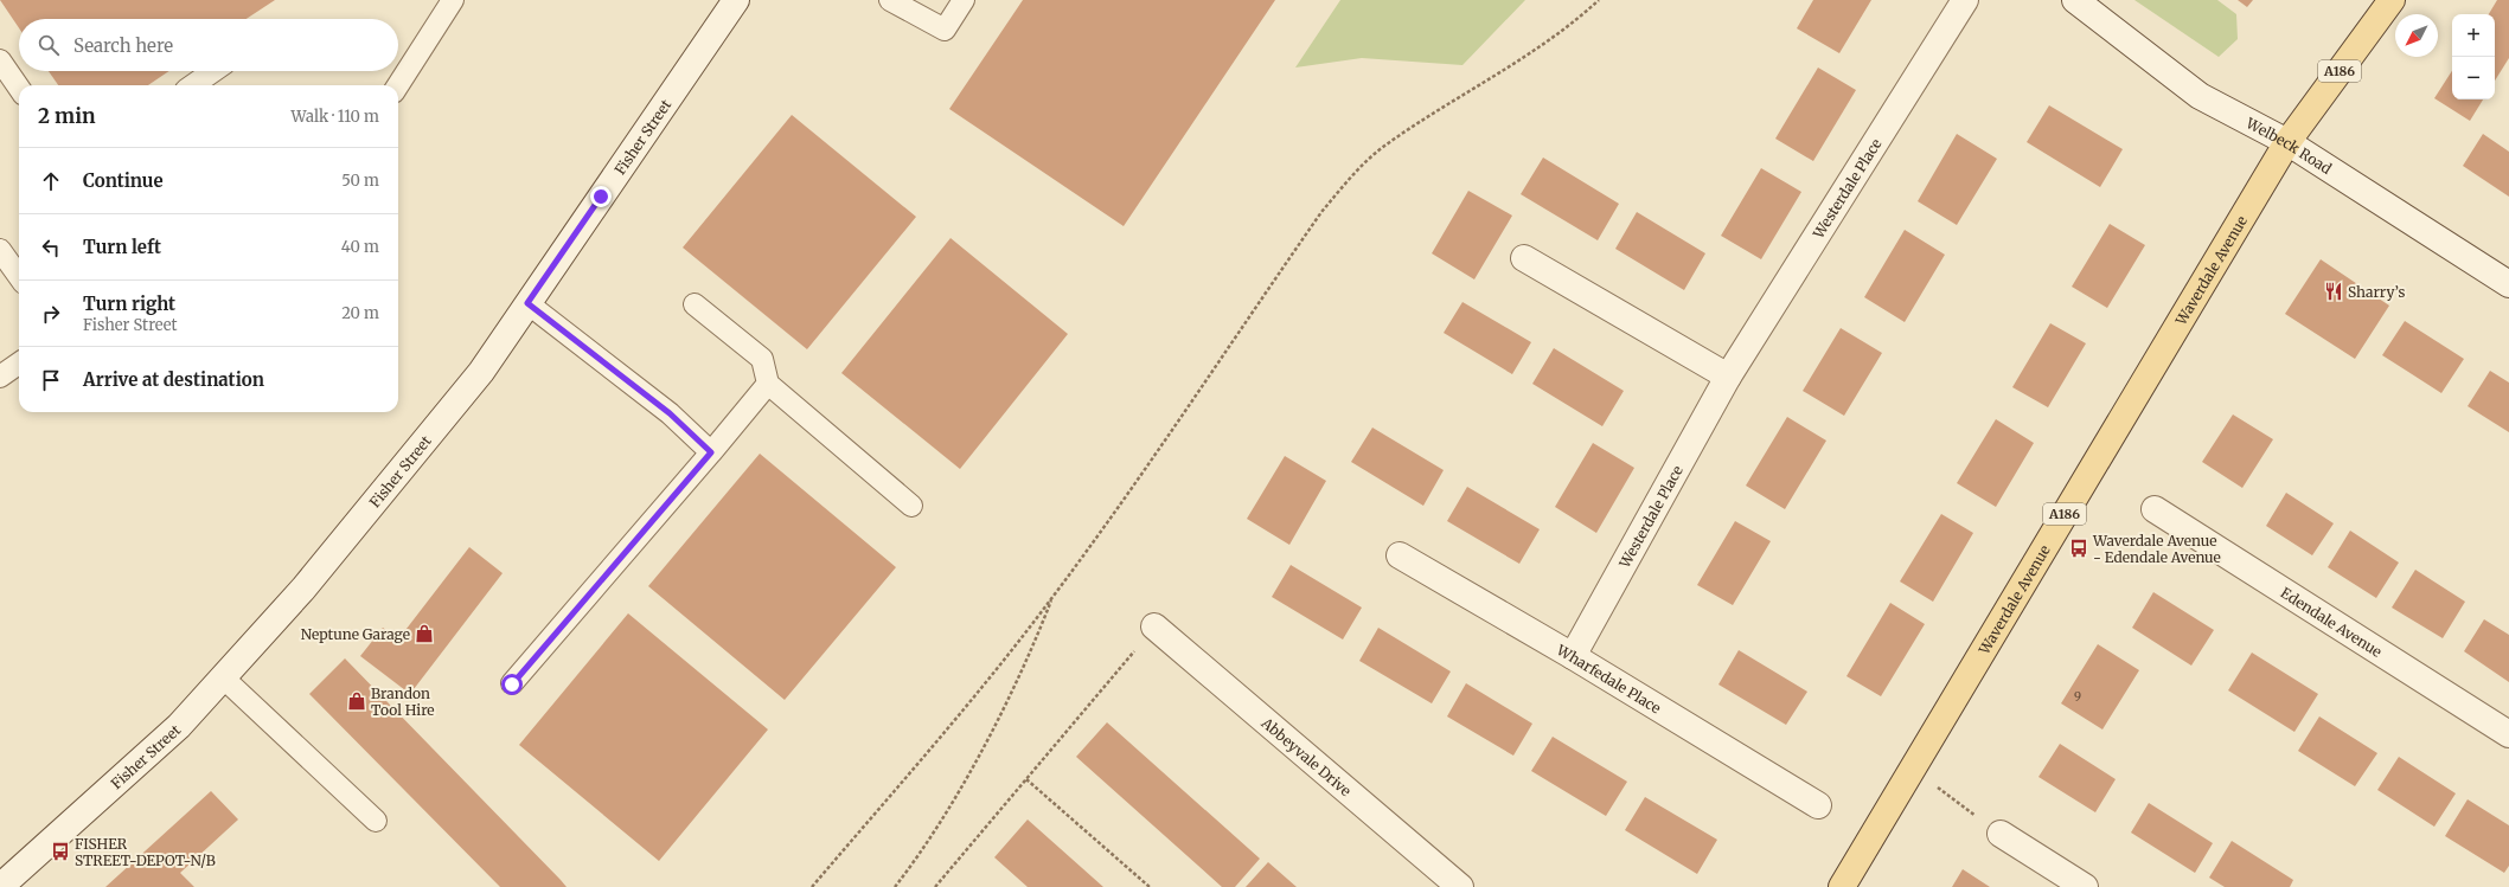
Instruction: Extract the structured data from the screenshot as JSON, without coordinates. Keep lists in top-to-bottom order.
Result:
{
  "streets": {
    "main road": ["A186", "Waverdale Avenue"],
    "street": [
      "Fisher Street",
      "Welbeck Road",
      "Westerdale Place",
      "Edendale Avenue",
      "Wharfedale Place",
      "Abbeyvale Drive"
    ]
  },
  "crossings": [
    ["A186", "Welbeck Road"],
    ["A186", "Waverdale Avenue"],
    ["Welbeck Road", "Waverdale Avenue"],
    ["Westerdale Place", "Wharfedale Place"]
  ],
  "places": {
    "restaurant": ["Sharry’s"],
    "bus stop": ["Waverdale Avenue - Edendale Avenue", "FISHER STREET-DEPOT-N/B"],
    "shop": ["Neptune Garage", "Brandon Tool Hire"]
  },
  "house_numbers": ["9"],
  "north": "bottom left",
  "page": {
    "map_buttons": ["+", "−"],
    "search": "Search here",
    "heading": ["2 min", "Walk · 110 m"],
    "list": [
      ["Continue", "50 m"],
      ["Turn left", "40 m"],
      ["Turn right", "Fisher Street", "20 m"],
      "Arrive at destination"
    ]
  }
}
